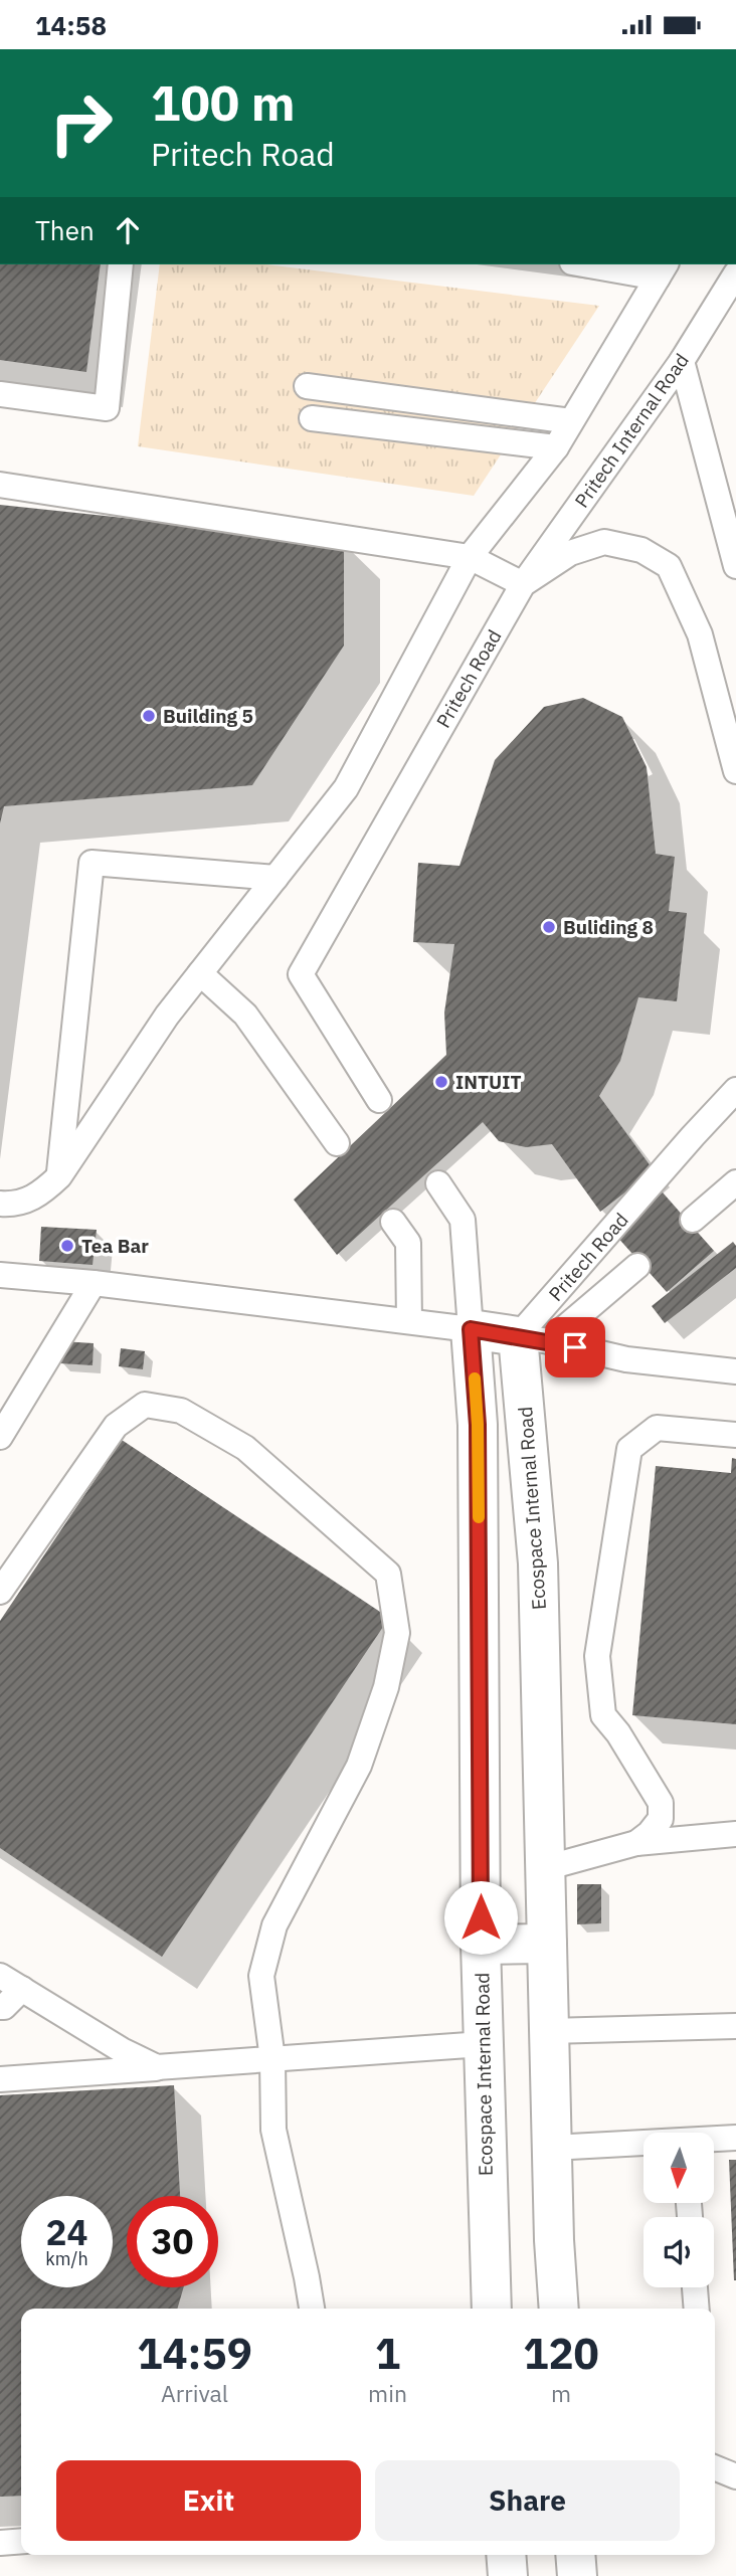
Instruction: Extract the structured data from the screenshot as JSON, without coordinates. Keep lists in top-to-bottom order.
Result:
{
  "streets": {
    "street": ["Ecospace Internal Road"],
    "lane": ["Pritech Internal Road", "Pritech Road"]
  },
  "crossings": [
    ["Pritech Internal Road", "Pritech Road"],
    ["Pritech Road", "Ecospace Internal Road"]
  ],
  "places": [
    "Building 5",
    "Buliding 8",
    "INTUIT",
    "Tea Bar"
  ],
  "north": "bottom",
  "page": {
    "status": "14:58",
    "turn": ["100 m", "Pritech Road"],
    "then": "Then",
    "speed": "24 km/h",
    "limit": "30",
    "eta": [
      "14:59",
      "Arrival",
      "1",
      "min",
      "120",
      "m"
    ],
    "buttons": ["Exit", "Share"]
  }
}
